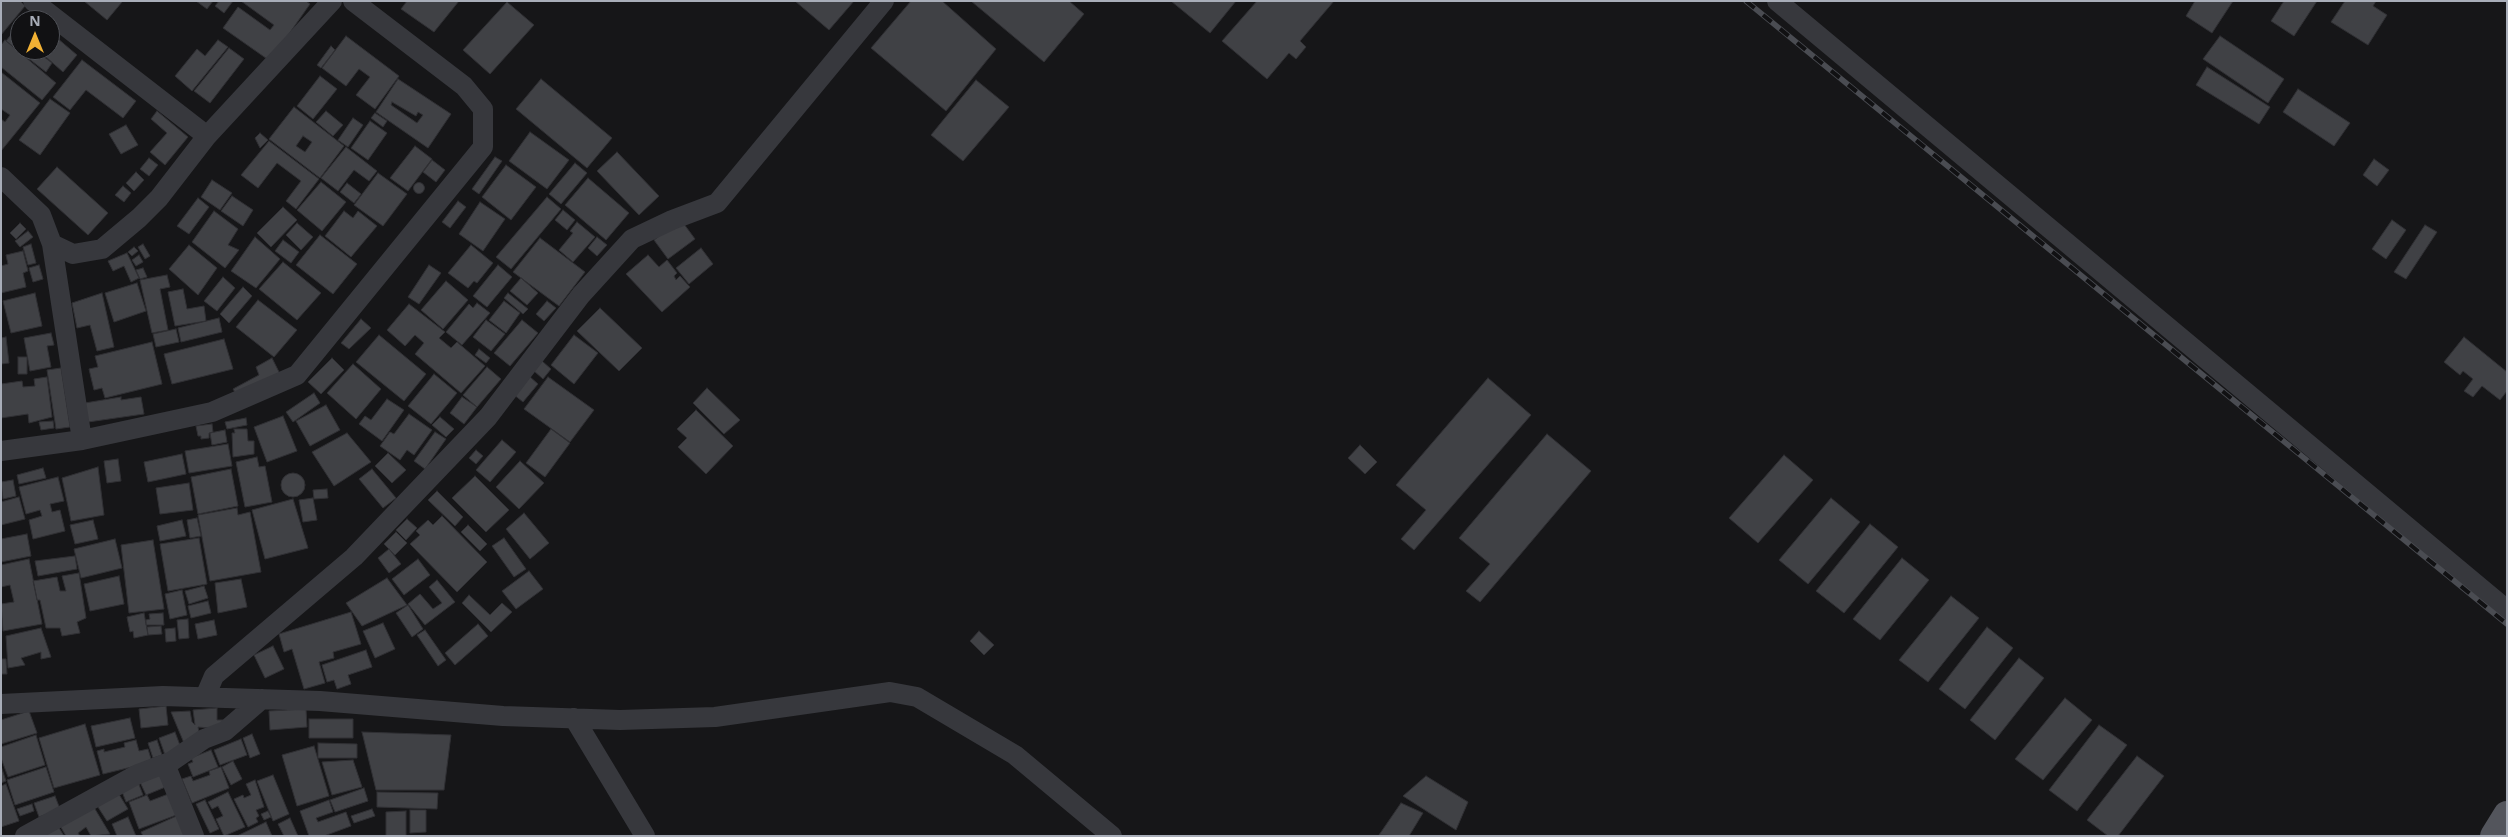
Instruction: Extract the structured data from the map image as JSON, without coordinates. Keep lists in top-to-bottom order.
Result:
{
  "north": "top"
}
